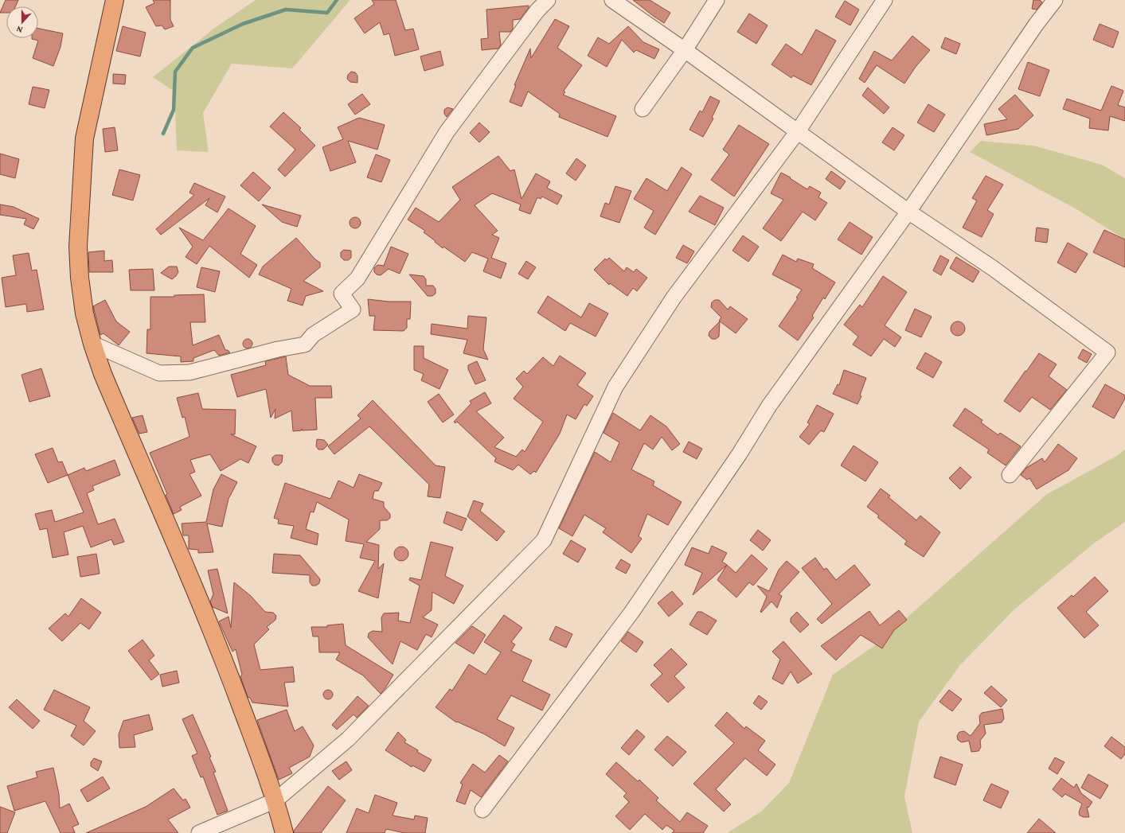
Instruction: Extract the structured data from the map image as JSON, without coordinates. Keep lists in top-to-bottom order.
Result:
{
  "north": "bottom"
}
